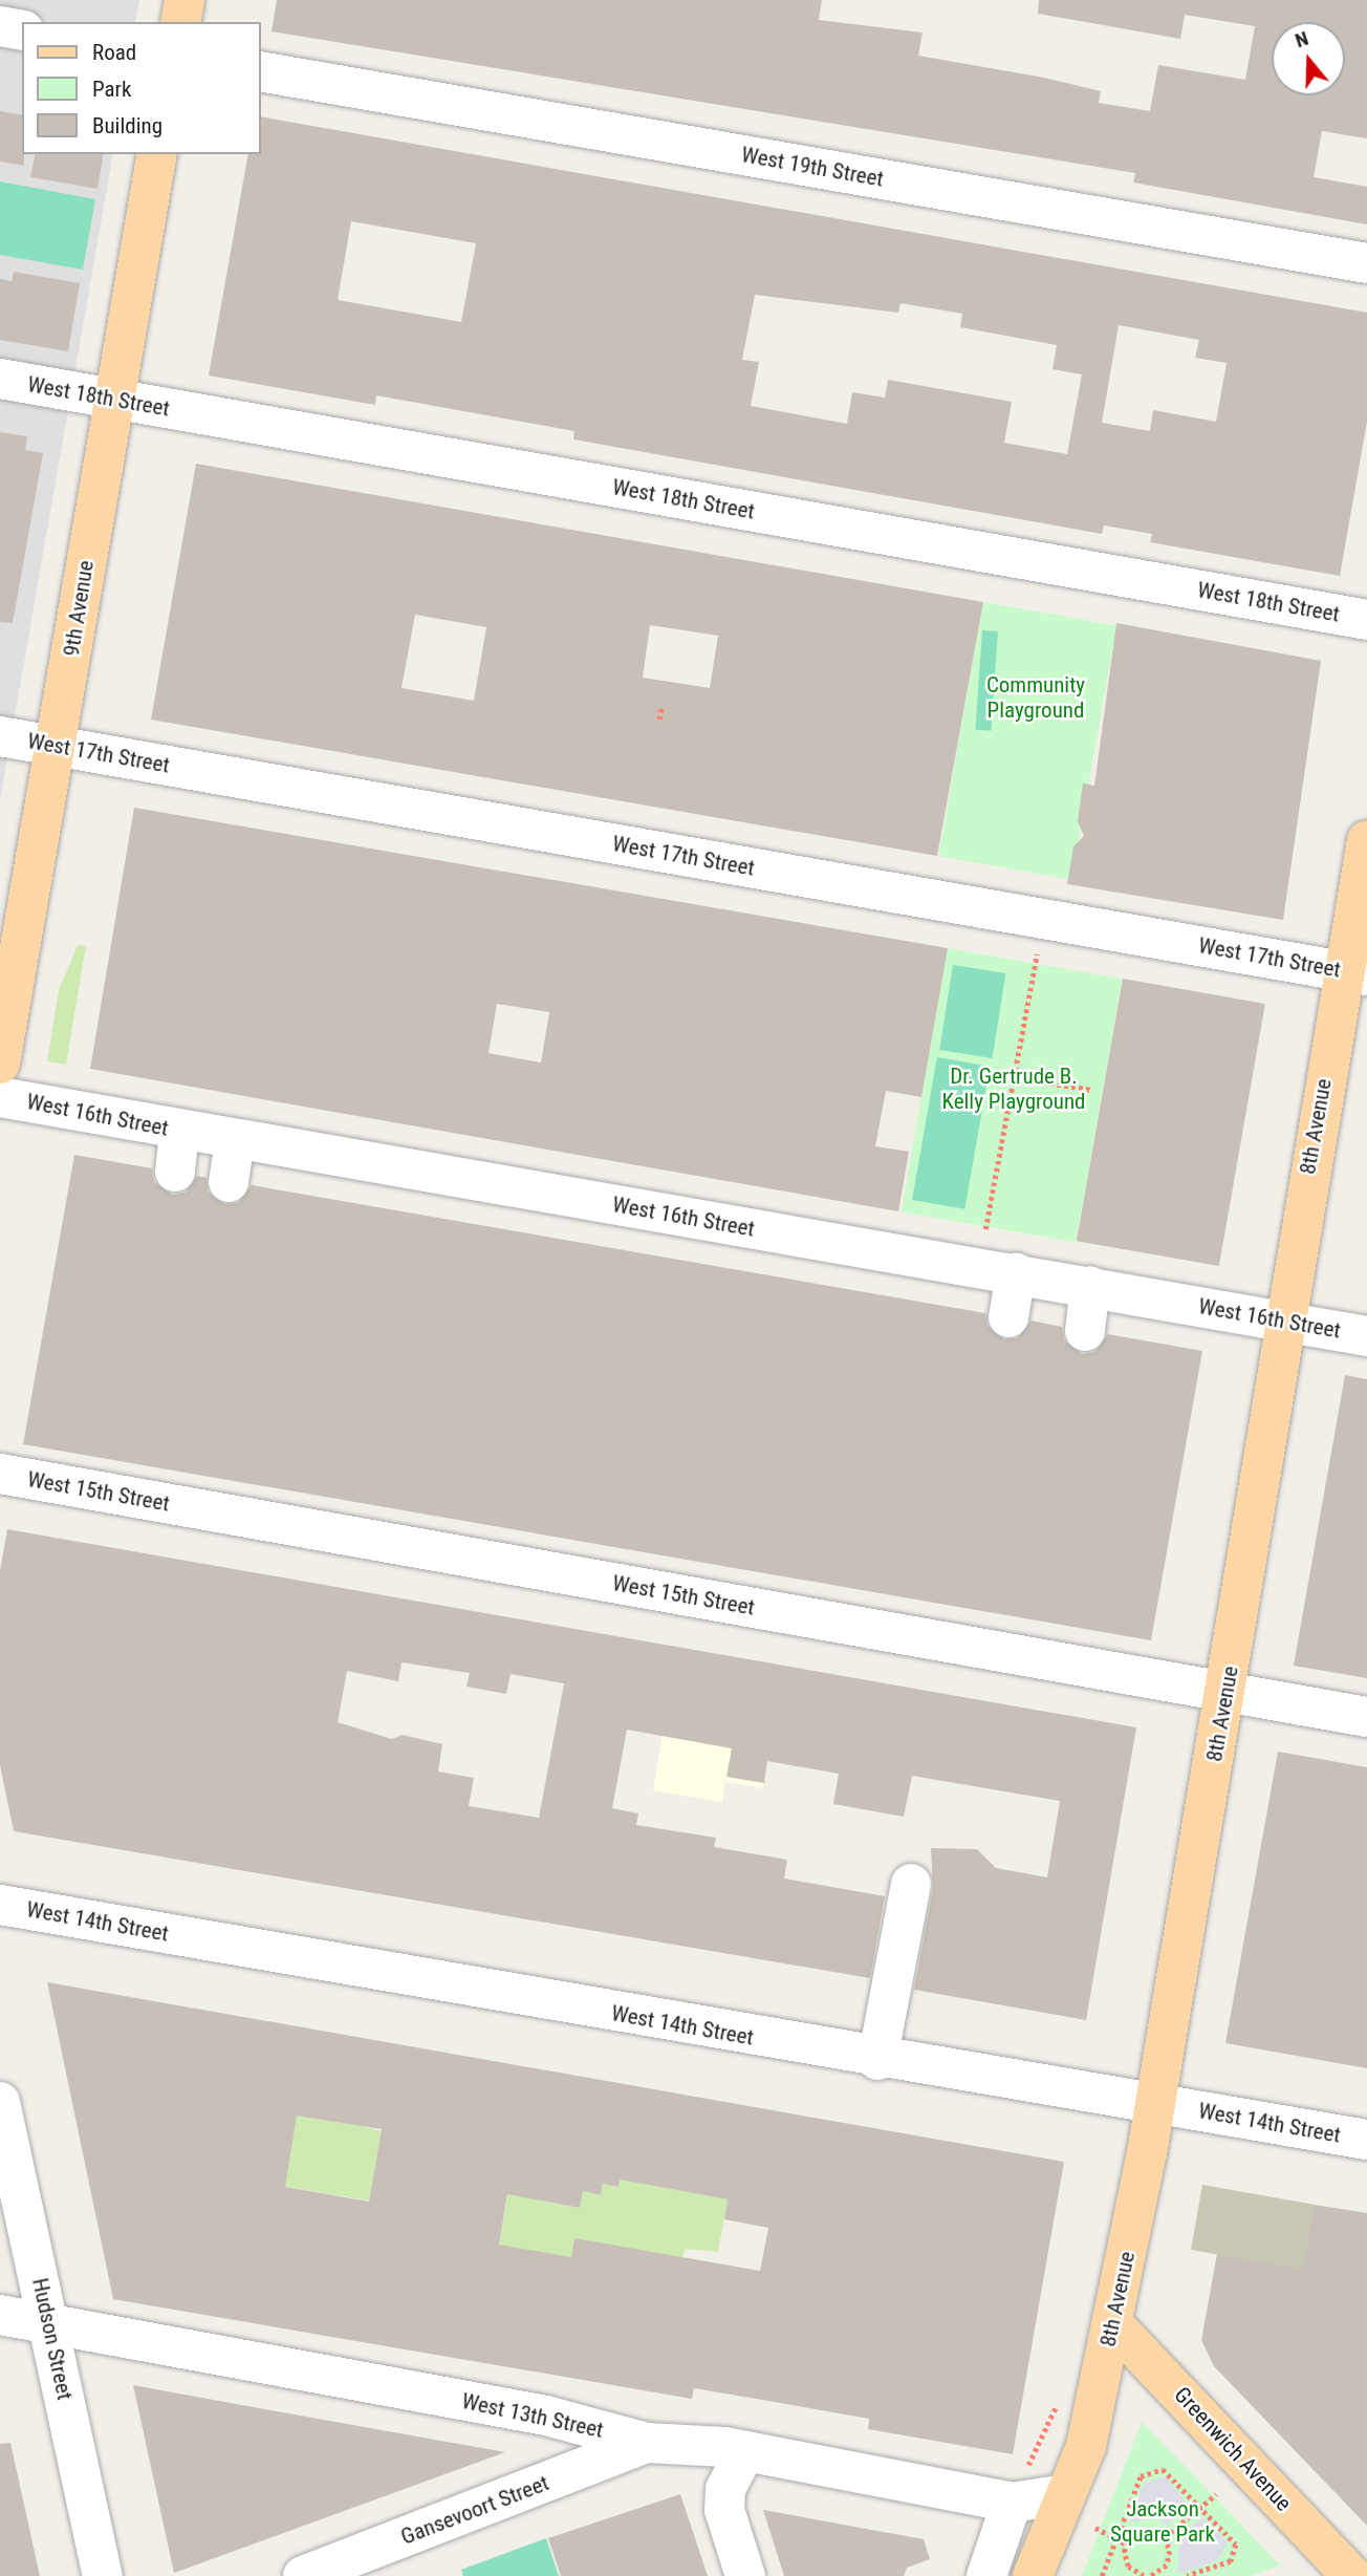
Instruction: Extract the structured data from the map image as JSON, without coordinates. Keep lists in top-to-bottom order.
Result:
{
  "streets": {
    "main road": ["9th Avenue", "8th Avenue", "Greenwich Avenue"],
    "street": [
      "West 19th Street",
      "West 18th Street",
      "West 17th Street",
      "West 16th Street",
      "West 15th Street",
      "West 14th Street",
      "Hudson Street",
      "West 13th Street",
      "Gansevoort Street"
    ]
  },
  "crossings": [
    ["West 18th Street", "9th Avenue"],
    ["9th Avenue", "West 17th Street"],
    ["West 17th Street", "8th Avenue"],
    ["West 16th Street", "8th Avenue"],
    ["8th Avenue", "West 15th Street"],
    ["8th Avenue", "West 14th Street"],
    ["8th Avenue", "West 13th Street"],
    ["8th Avenue", "Greenwich Avenue"],
    ["Hudson Street", "West 13th Street"],
    ["West 13th Street", "Gansevoort Street"]
  ],
  "parks": ["Community Playground", "Dr. Gertrude B. Kelly Playground", "Jackson Square Park"],
  "legend": ["Road", "Park", "Building"],
  "north": "top"
}
